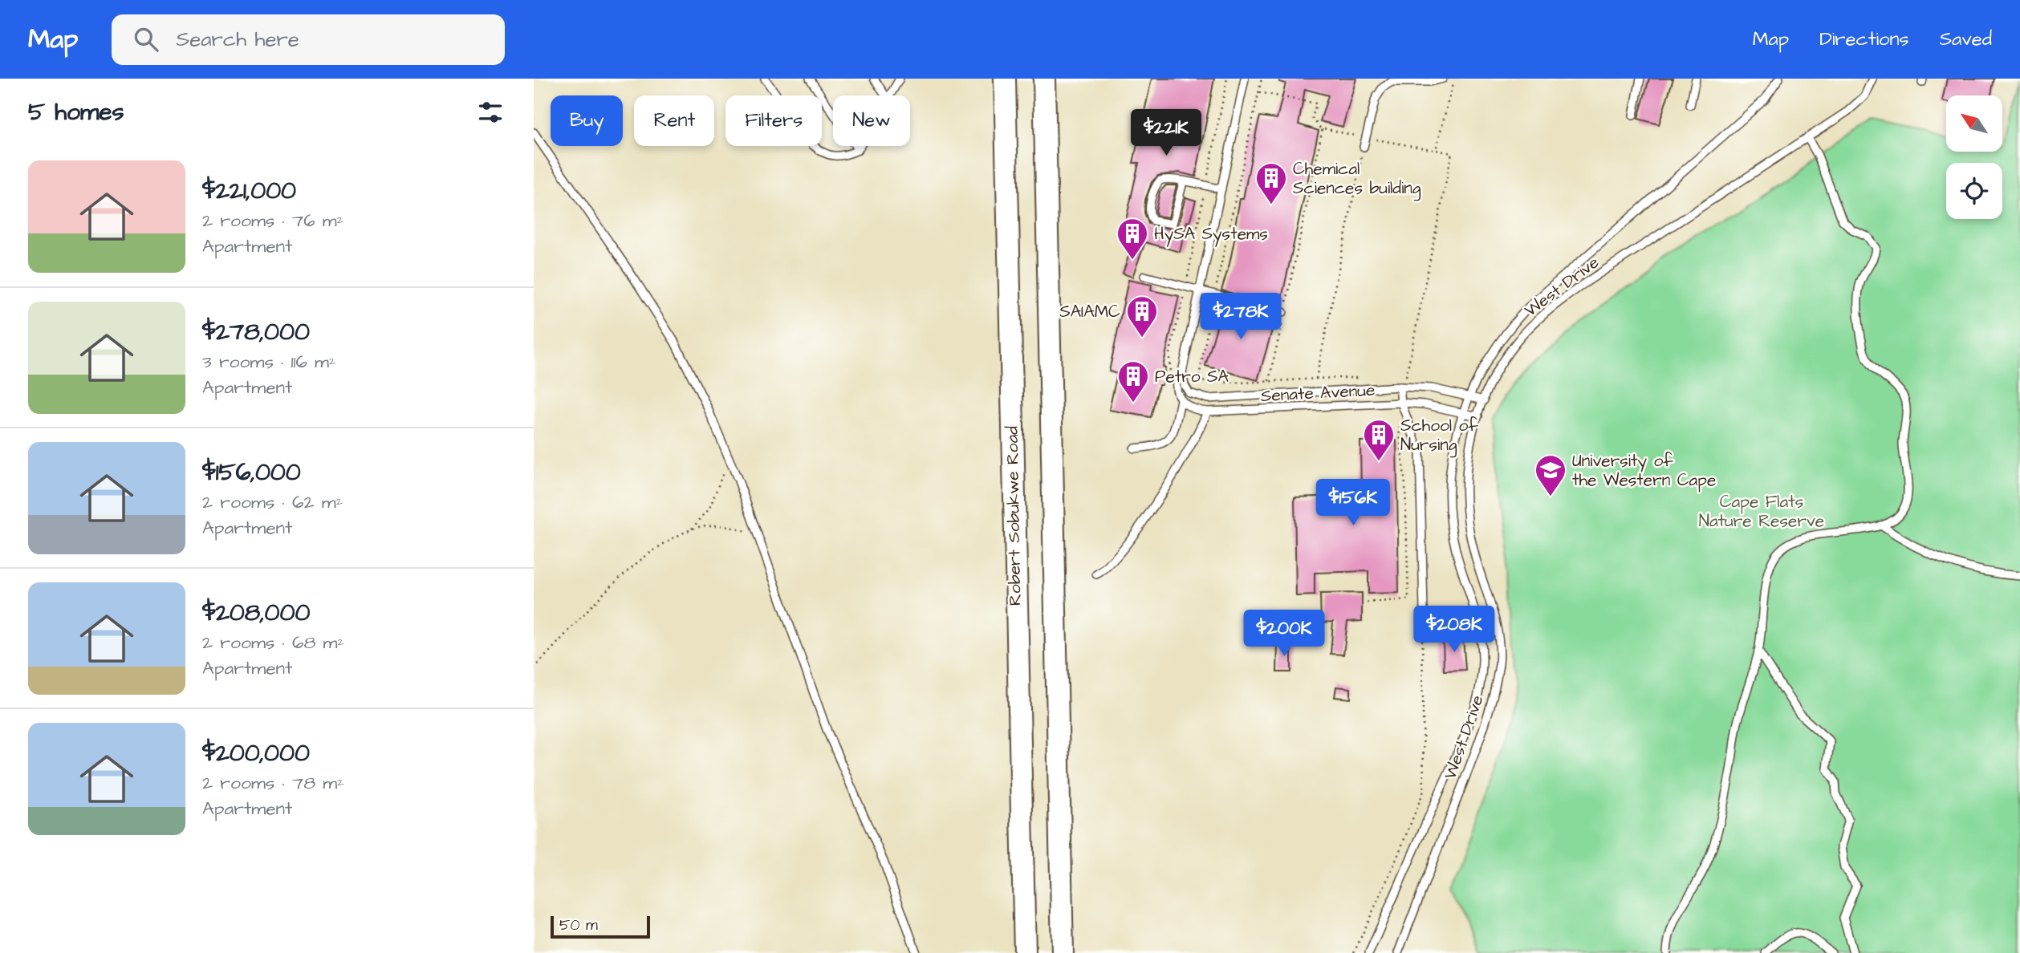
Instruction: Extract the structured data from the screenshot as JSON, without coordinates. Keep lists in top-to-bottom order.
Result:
{
  "streets": {
    "main road": ["Robert Sobukwe Road"],
    "lane": ["West Drive", "Senate Avenue"]
  },
  "crossings": [
    ["West Drive", "Senate Avenue"]
  ],
  "parks": ["Cape Flats Nature Reserve"],
  "places": {
    "building": [
      "Chemical Sciences building",
      "HySA Systems",
      "SAIAMC",
      "Petro SA",
      "School of Nursing"
    ],
    "school or university": ["University of the Western Cape"]
  },
  "scale_bar": "50 m",
  "north": "top left",
  "page": {
    "header": "Map",
    "search": "Search here",
    "nav": ["Map", "Directions", "Saved"],
    "heading": "5 homes",
    "chip": [
      "Buy",
      "Rent",
      "Filters",
      "New"
    ],
    "price": [
      "$221K",
      "$278K",
      "$156K",
      "$208K",
      "$200K"
    ],
    "list": [
      {
        "name": "$221,000",
        "note": "2 rooms · 76 m² · Apartment"
      },
      {
        "name": "$278,000",
        "note": "3 rooms · 116 m² · Apartment"
      },
      {
        "name": "$156,000",
        "note": "2 rooms · 62 m² · Apartment"
      },
      {
        "name": "$208,000",
        "note": "2 rooms · 68 m² · Apartment"
      },
      {
        "name": "$200,000",
        "note": "2 rooms · 78 m² · Apartment"
      }
    ],
    "scale": "50 m"
  }
}
